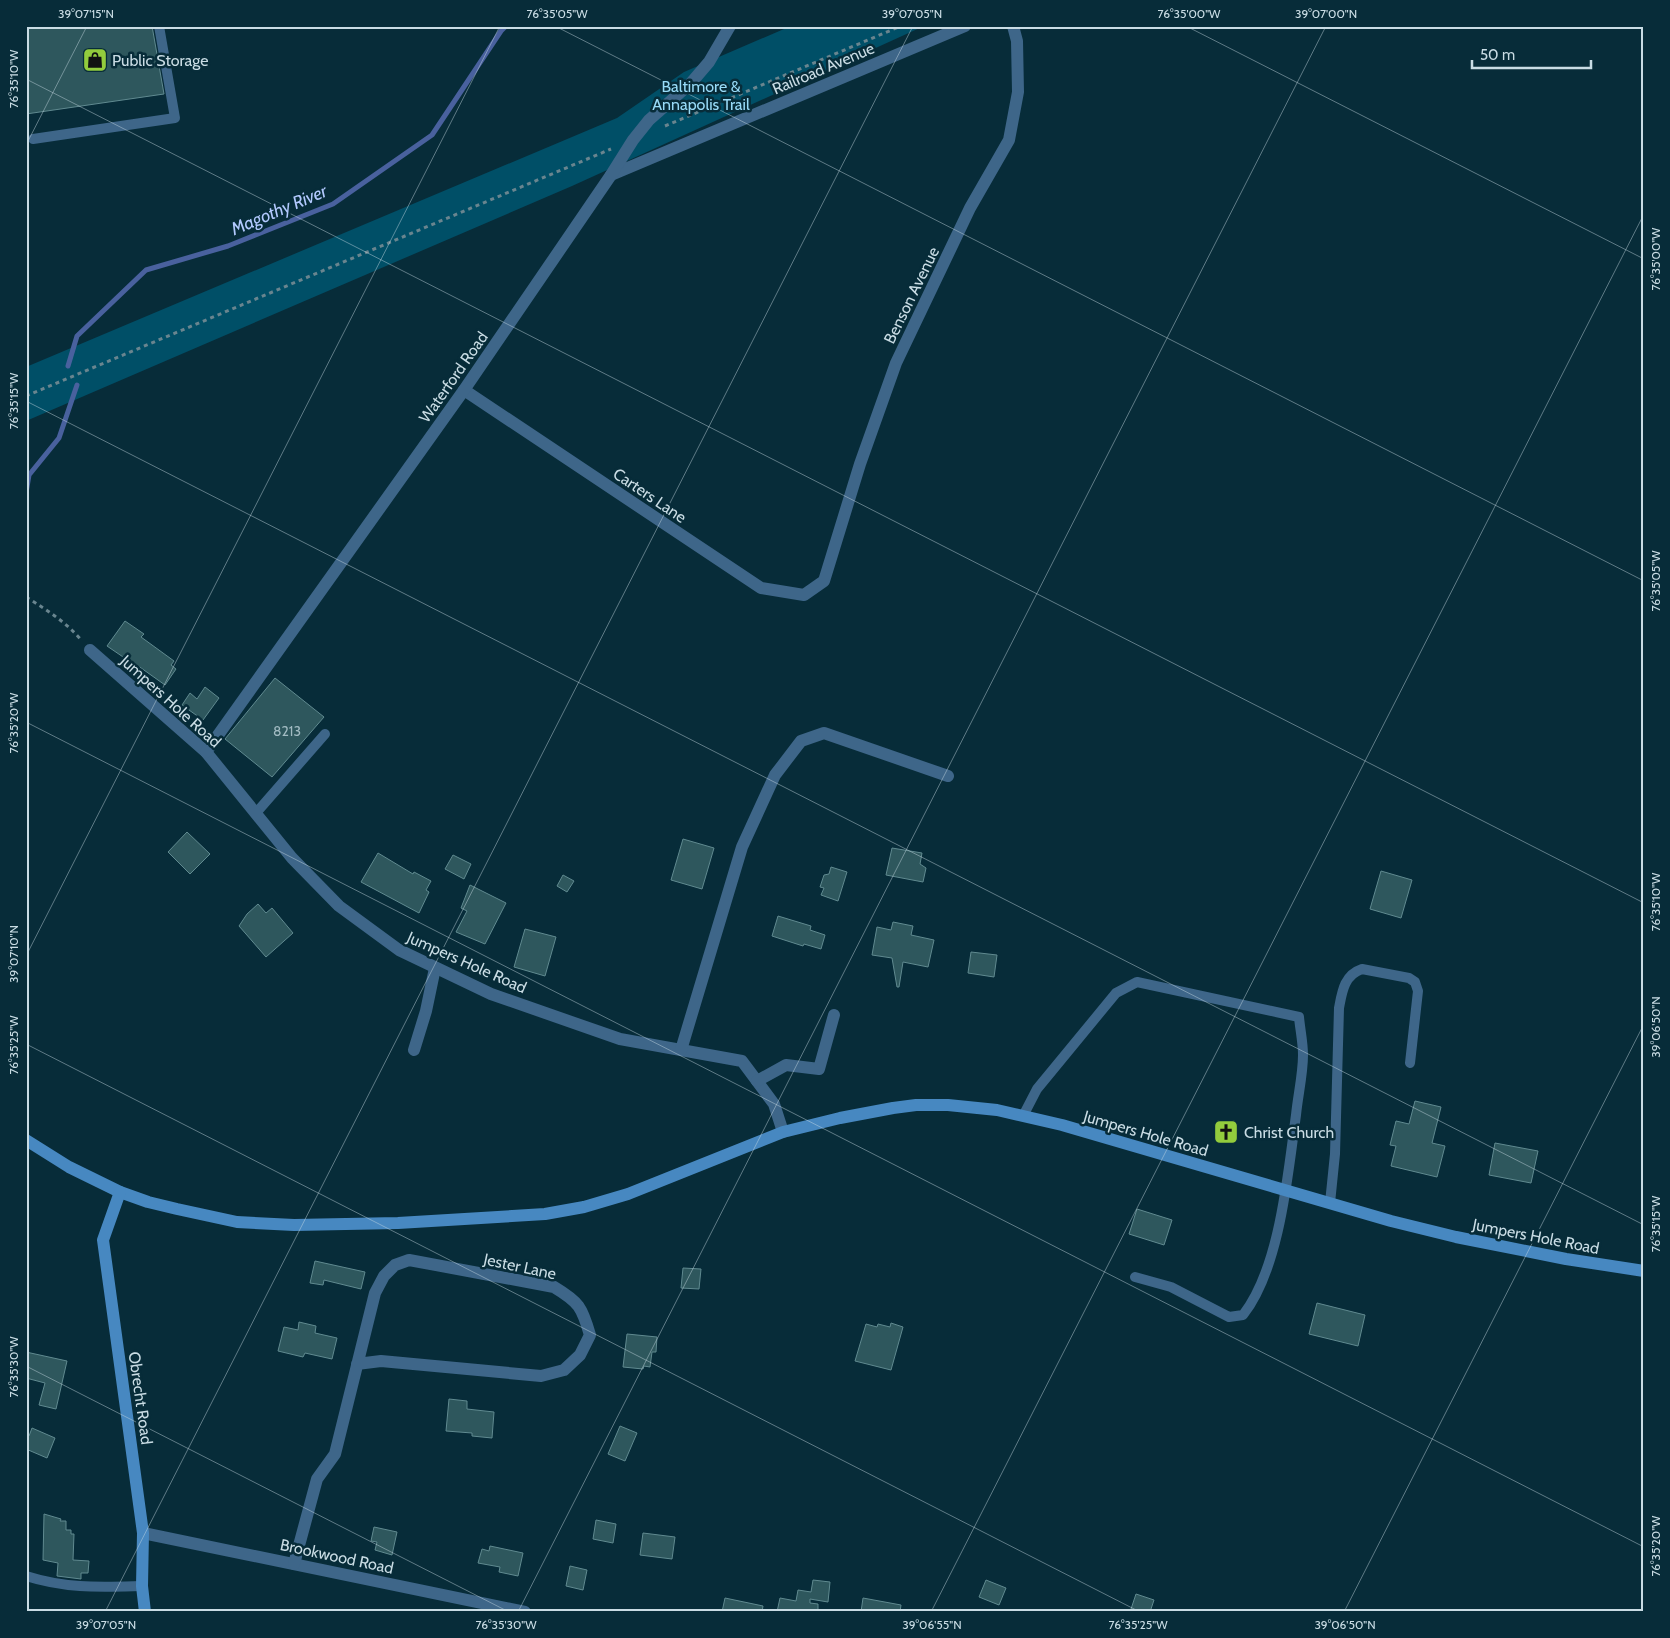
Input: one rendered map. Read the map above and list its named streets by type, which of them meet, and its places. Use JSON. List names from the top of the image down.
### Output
{
  "streets": {
    "main road": ["Jumpers Hole Road", "Obrecht Road"],
    "street": [
      "Railroad Avenue",
      "Benson Avenue",
      "Waterford Road",
      "Carters Lane",
      "Jester Lane",
      "Brookwood Road"
    ]
  },
  "crossings": [
    ["Railroad Avenue", "Waterford Road"],
    ["Benson Avenue", "Carters Lane"],
    ["Waterford Road", "Carters Lane"],
    ["Waterford Road", "Jumpers Hole Road"],
    ["Jumpers Hole Road", "Obrecht Road"],
    ["Jester Lane", "Brookwood Road"],
    ["Obrecht Road", "Brookwood Road"]
  ],
  "water": ["Magothy River"],
  "parks": ["Baltimore & Annapolis Trail"],
  "places": {
    "shop": ["Public Storage"],
    "church": ["Christ Church"]
  },
  "house_numbers": ["8213"],
  "scale_bar": "50 m",
  "coordinates": [
    "39°07'15\"N",
    "76°35'05\"W",
    "39°07'05\"N",
    "76°35'00\"W",
    "39°07'00\"N",
    "76°35'10\"W",
    "76°35'15\"W",
    "76°35'20\"W",
    "39°07'10\"N",
    "39°06'50\"N",
    "76°35'25\"W",
    "76°35'30\"W",
    "39°06'55\"N"
  ]
}
